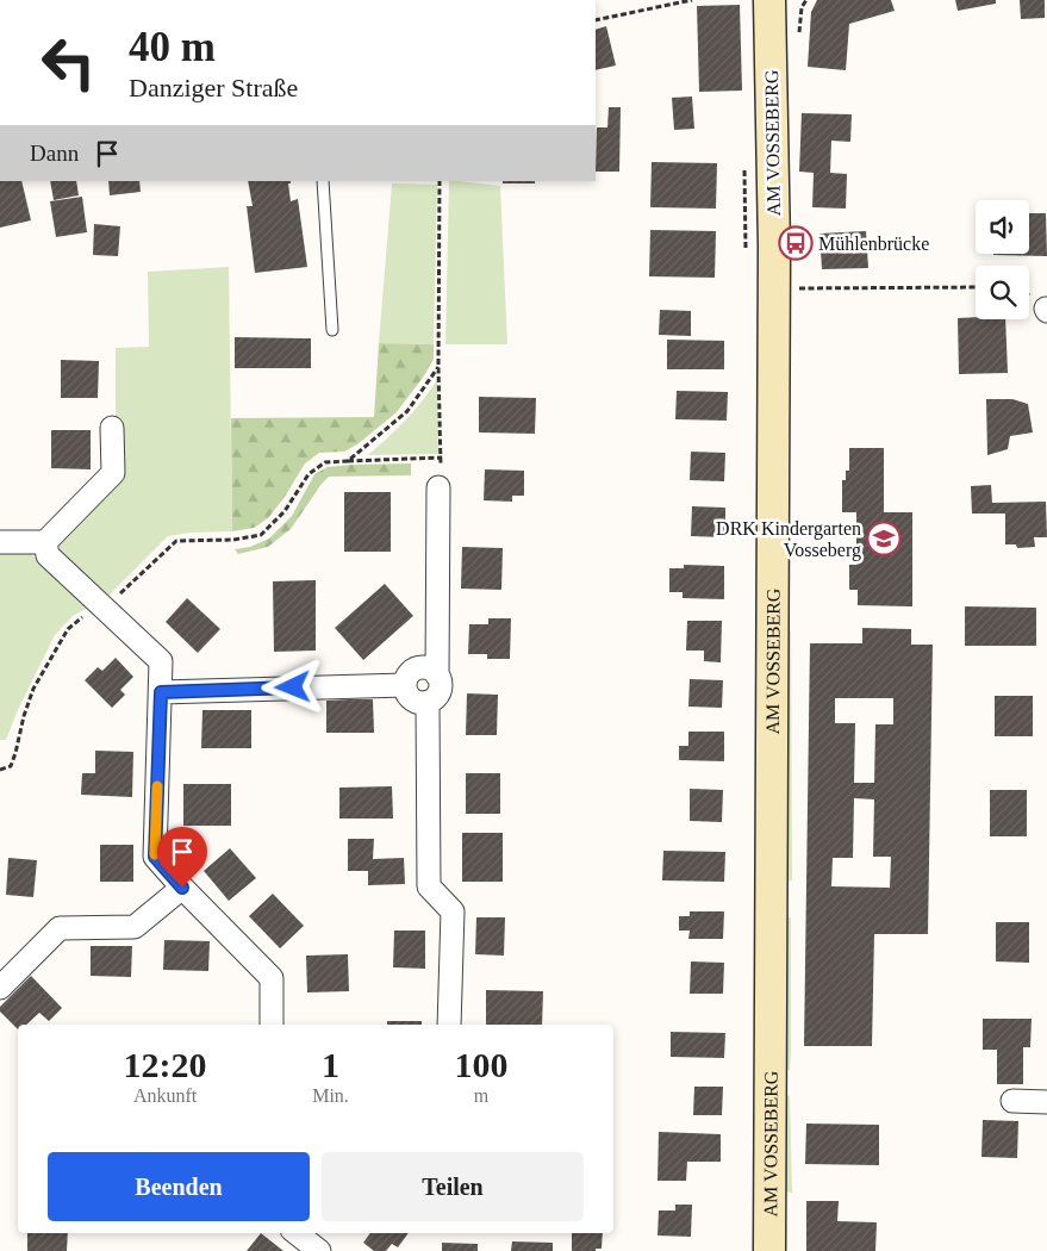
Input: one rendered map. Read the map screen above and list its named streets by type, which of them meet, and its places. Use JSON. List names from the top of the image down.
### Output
{
  "streets": {
    "street": ["AM VOSSEBERG"]
  },
  "places": {
    "bus stop": ["Mühlenbrücke"],
    "school or university": ["DRK Kindergarten Vosseberg"]
  },
  "page": {
    "turn": ["40 m", "Danziger Straße"],
    "then": "Dann",
    "eta": [
      "12:20",
      "Ankunft",
      "1",
      "Min.",
      "100",
      "m"
    ],
    "buttons": ["Beenden", "Teilen"]
  }
}
